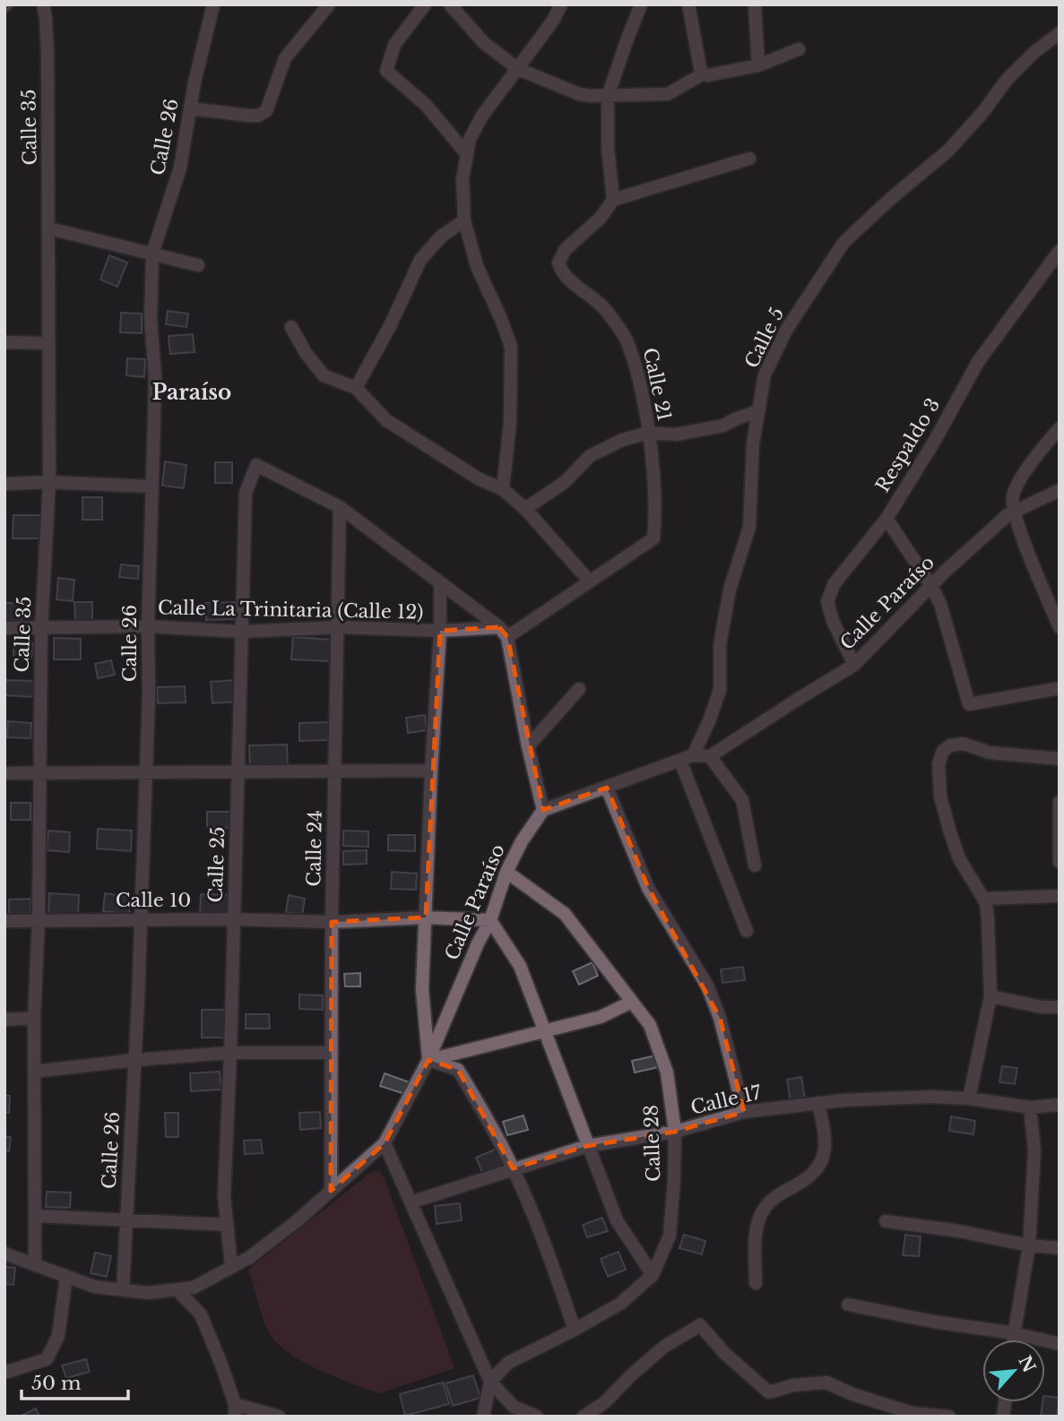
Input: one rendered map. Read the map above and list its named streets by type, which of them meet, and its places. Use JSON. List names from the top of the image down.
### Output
{
  "streets": {
    "street": [
      "Calle 35",
      "Calle 26",
      "Calle 5",
      "Calle 21",
      "Respaldo 3",
      "Calle Paraíso",
      "Calle La Trinitaria (Calle 12)",
      "Calle 24",
      "Calle 25",
      "Calle 10",
      "Calle 17",
      "Calle 28"
    ]
  },
  "crossings": [
    ["Calle 35", "Calle Paraíso"],
    ["Calle 35", "Calle La Trinitaria (Calle 12)"],
    ["Calle 35", "Calle 10"],
    ["Calle 26", "Calle Paraíso"],
    ["Calle 26", "Calle La Trinitaria (Calle 12)"],
    ["Calle 26", "Calle 10"],
    ["Calle 21", "Calle La Trinitaria (Calle 12)"],
    ["Respaldo 3", "Calle Paraíso"],
    ["Calle Paraíso", "Calle 24"],
    ["Calle Paraíso", "Calle 25"],
    ["Calle Paraíso", "Calle 10"],
    ["Calle Paraíso", "Calle 28"],
    ["Calle La Trinitaria (Calle 12)", "Calle 24"],
    ["Calle La Trinitaria (Calle 12)", "Calle 25"],
    ["Calle 24", "Calle 25"],
    ["Calle 24", "Calle 10"],
    ["Calle 25", "Calle 10"],
    ["Calle 17", "Calle 28"]
  ],
  "districts": ["Paraíso"],
  "scale_bar": "50 m",
  "north": "top right"
}
